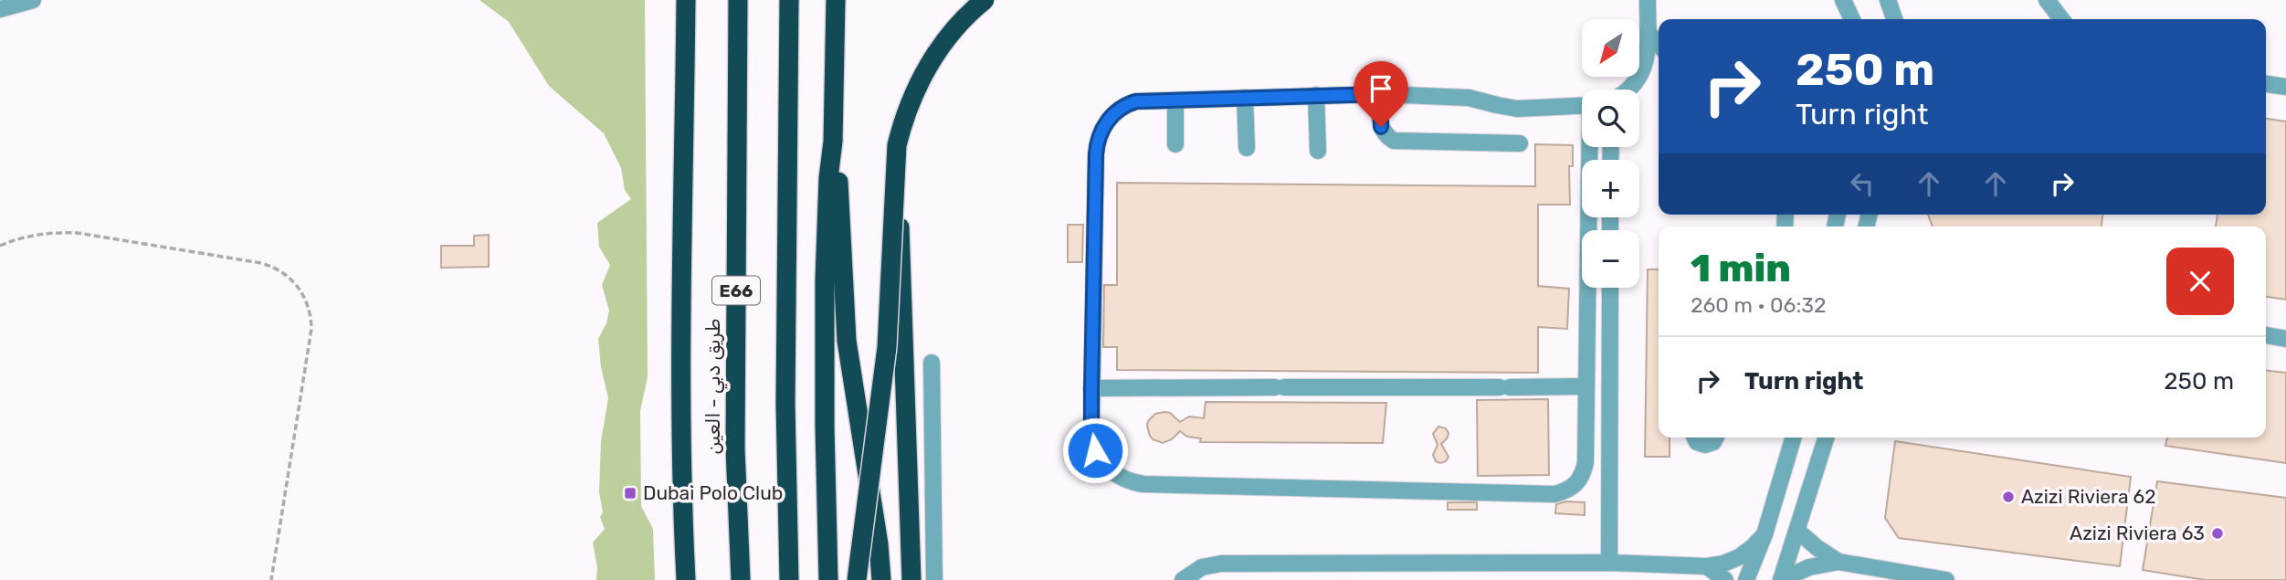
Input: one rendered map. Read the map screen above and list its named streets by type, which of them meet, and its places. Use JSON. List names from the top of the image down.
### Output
{
  "streets": {
    "highway": ["E66", "طريق دبي - العين"]
  },
  "places": {
    "transit": ["Dubai Polo Club"],
    "other": ["Azizi Riviera 62", "Azizi Riviera 63"]
  },
  "north": "bottom left",
  "page": {
    "map_buttons": ["+", "−"],
    "turn": ["250 m", "Turn right"],
    "heading": ["1 min", "260 m · 06:32"],
    "list": [
      {
        "name": "Turn right",
        "value": "250 m"
      }
    ]
  }
}
